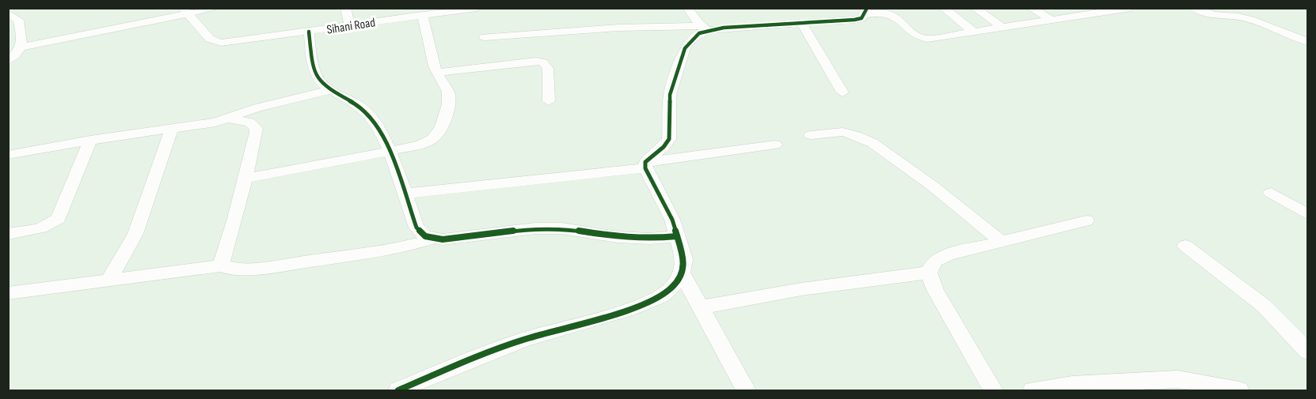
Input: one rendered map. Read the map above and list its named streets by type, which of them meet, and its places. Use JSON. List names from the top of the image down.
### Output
{
  "streets": {
    "street": ["Sihani Road"]
  }
}
